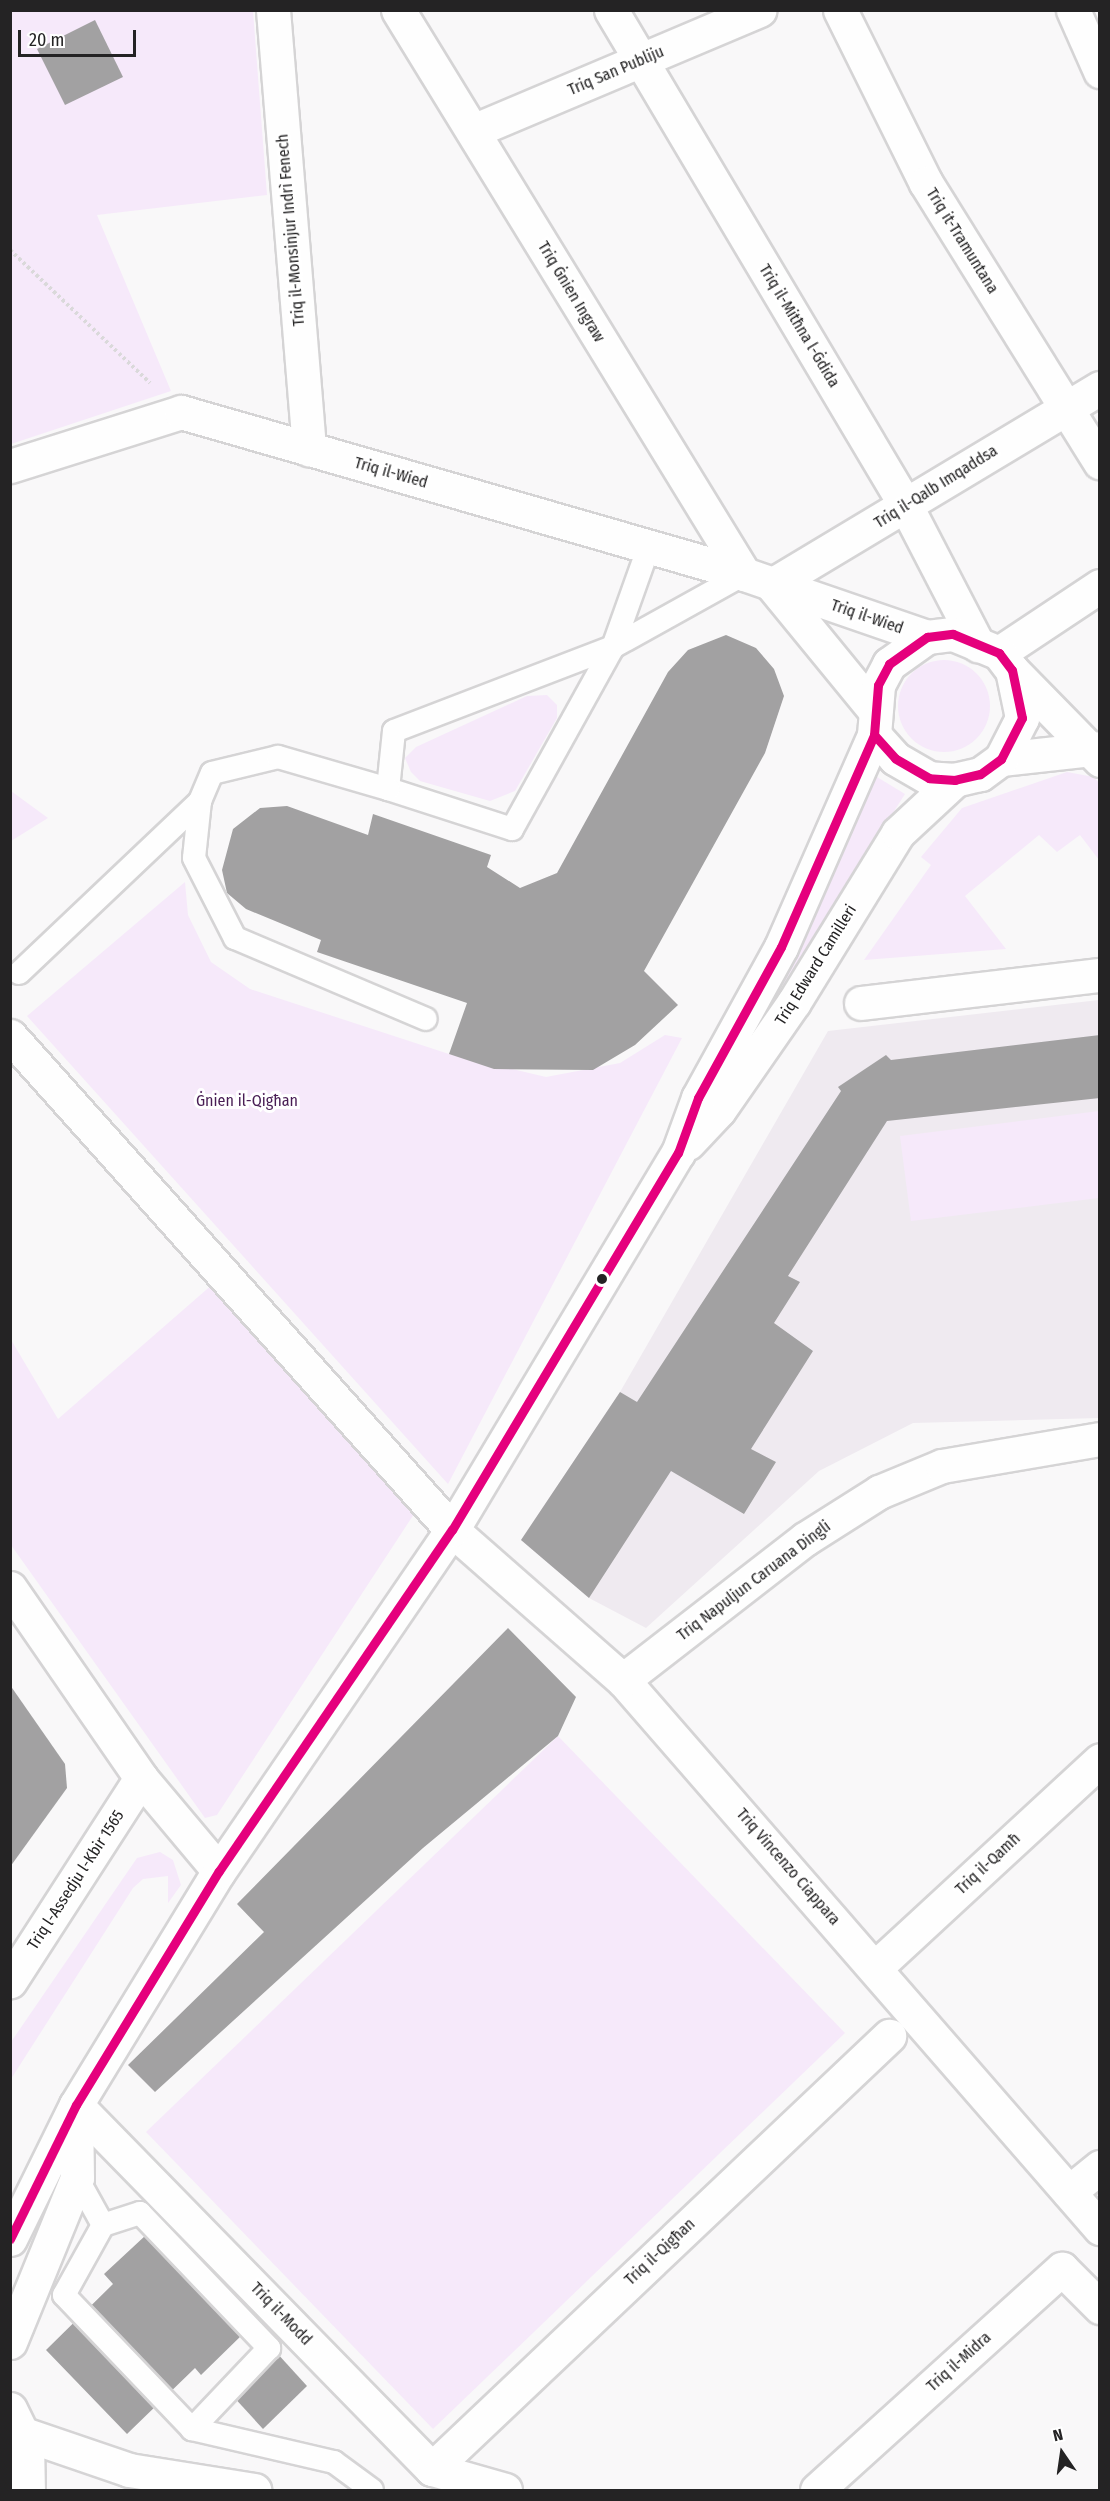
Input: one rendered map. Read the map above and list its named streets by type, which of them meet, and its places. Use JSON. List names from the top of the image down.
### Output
{
  "streets": {
    "main road": [
      "Triq San Publiju",
      "Triq il-Monsinjur Indrì Fenech",
      "Triq it-Tramuntana",
      "Triq Ġnien Ingraw",
      "Triq il-Mitħna l-Ġdida",
      "Triq il-Wied",
      "Triq il-Qalb Imqaddsa",
      "Triq Edward Camilleri",
      "Triq Napuljun Caruana Dingli",
      "Triq il-Qamħ",
      "Triq Vincenzo Ciappara",
      "Triq l-Assedju l-Kbir 1565",
      "Triq il-Qigħan",
      "Triq il-Modd",
      "Triq il-Midra"
    ]
  },
  "crossings": [
    ["Triq San Publiju", "Triq Ġnien Ingraw"],
    ["Triq San Publiju", "Triq il-Mitħna l-Ġdida"],
    ["Triq il-Monsinjur Indrì Fenech", "Triq il-Wied"],
    ["Triq it-Tramuntana", "Triq il-Qalb Imqaddsa"],
    ["Triq Ġnien Ingraw", "Triq il-Wied"],
    ["Triq Ġnien Ingraw", "Triq il-Qalb Imqaddsa"],
    ["Triq il-Mitħna l-Ġdida", "Triq il-Wied"],
    ["Triq il-Mitħna l-Ġdida", "Triq il-Qalb Imqaddsa"],
    ["Triq il-Mitħna l-Ġdida", "Triq Edward Camilleri"],
    ["Triq il-Wied", "Triq il-Qalb Imqaddsa"],
    ["Triq il-Wied", "Triq Edward Camilleri"],
    ["Triq Edward Camilleri", "Triq Vincenzo Ciappara"],
    ["Triq Edward Camilleri", "Triq il-Modd"],
    ["Triq Napuljun Caruana Dingli", "Triq Vincenzo Ciappara"],
    ["Triq il-Qamħ", "Triq Vincenzo Ciappara"],
    ["Triq il-Qigħan", "Triq il-Modd"]
  ],
  "parks": ["Ġnien il-Qigħan"],
  "scale_bar": "20 m",
  "north": "top"
}
